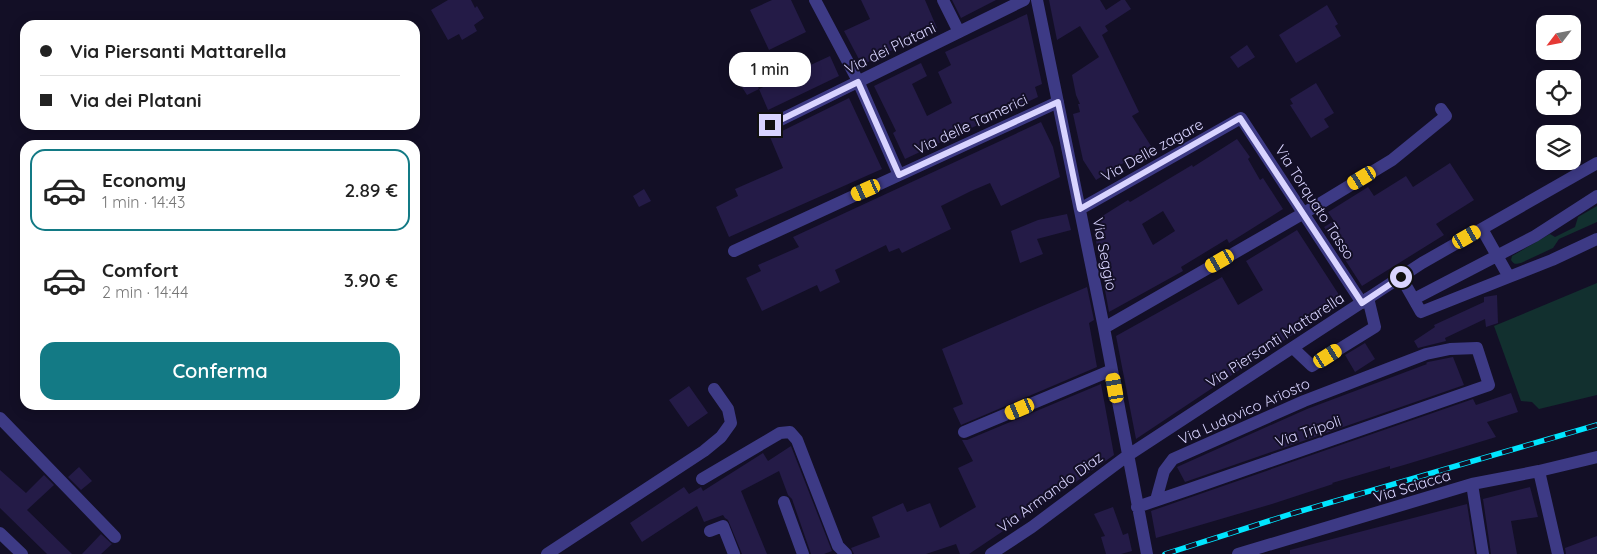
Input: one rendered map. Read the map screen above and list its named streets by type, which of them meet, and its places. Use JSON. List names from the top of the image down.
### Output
{
  "streets": {
    "street": [
      "Via dei Platani",
      "Via delle Tamerici",
      "Via Delle zagare",
      "Via Torquato Tasso",
      "Via Seggio",
      "Via Piersanti Mattarella",
      "Via Ludovico Ariosto",
      "Via Tripoli",
      "Via Sciacca",
      "Via Armando Diaz"
    ]
  },
  "crossings": [
    ["Via delle Tamerici", "Via Seggio"],
    ["Via Delle zagare", "Via Torquato Tasso"],
    ["Via Delle zagare", "Via Seggio"],
    ["Via Torquato Tasso", "Via Piersanti Mattarella"],
    ["Via Seggio", "Via Piersanti Mattarella"],
    ["Via Seggio", "Via Tripoli"],
    ["Via Seggio", "Via Armando Diaz"],
    ["Via Piersanti Mattarella", "Via Armando Diaz"],
    ["Via Ludovico Ariosto", "Via Tripoli"]
  ],
  "north": "bottom left",
  "page": {
    "banner": ["Via Piersanti Mattarella", "Via dei Platani"],
    "bubble": "1 min",
    "list": [
      {
        "name": "Economy",
        "note": "1 min · 14:43",
        "value": "2.89 €"
      },
      {
        "name": "Comfort",
        "note": "2 min · 14:44",
        "value": "3.90 €"
      }
    ],
    "buttons": "Conferma"
  }
}
